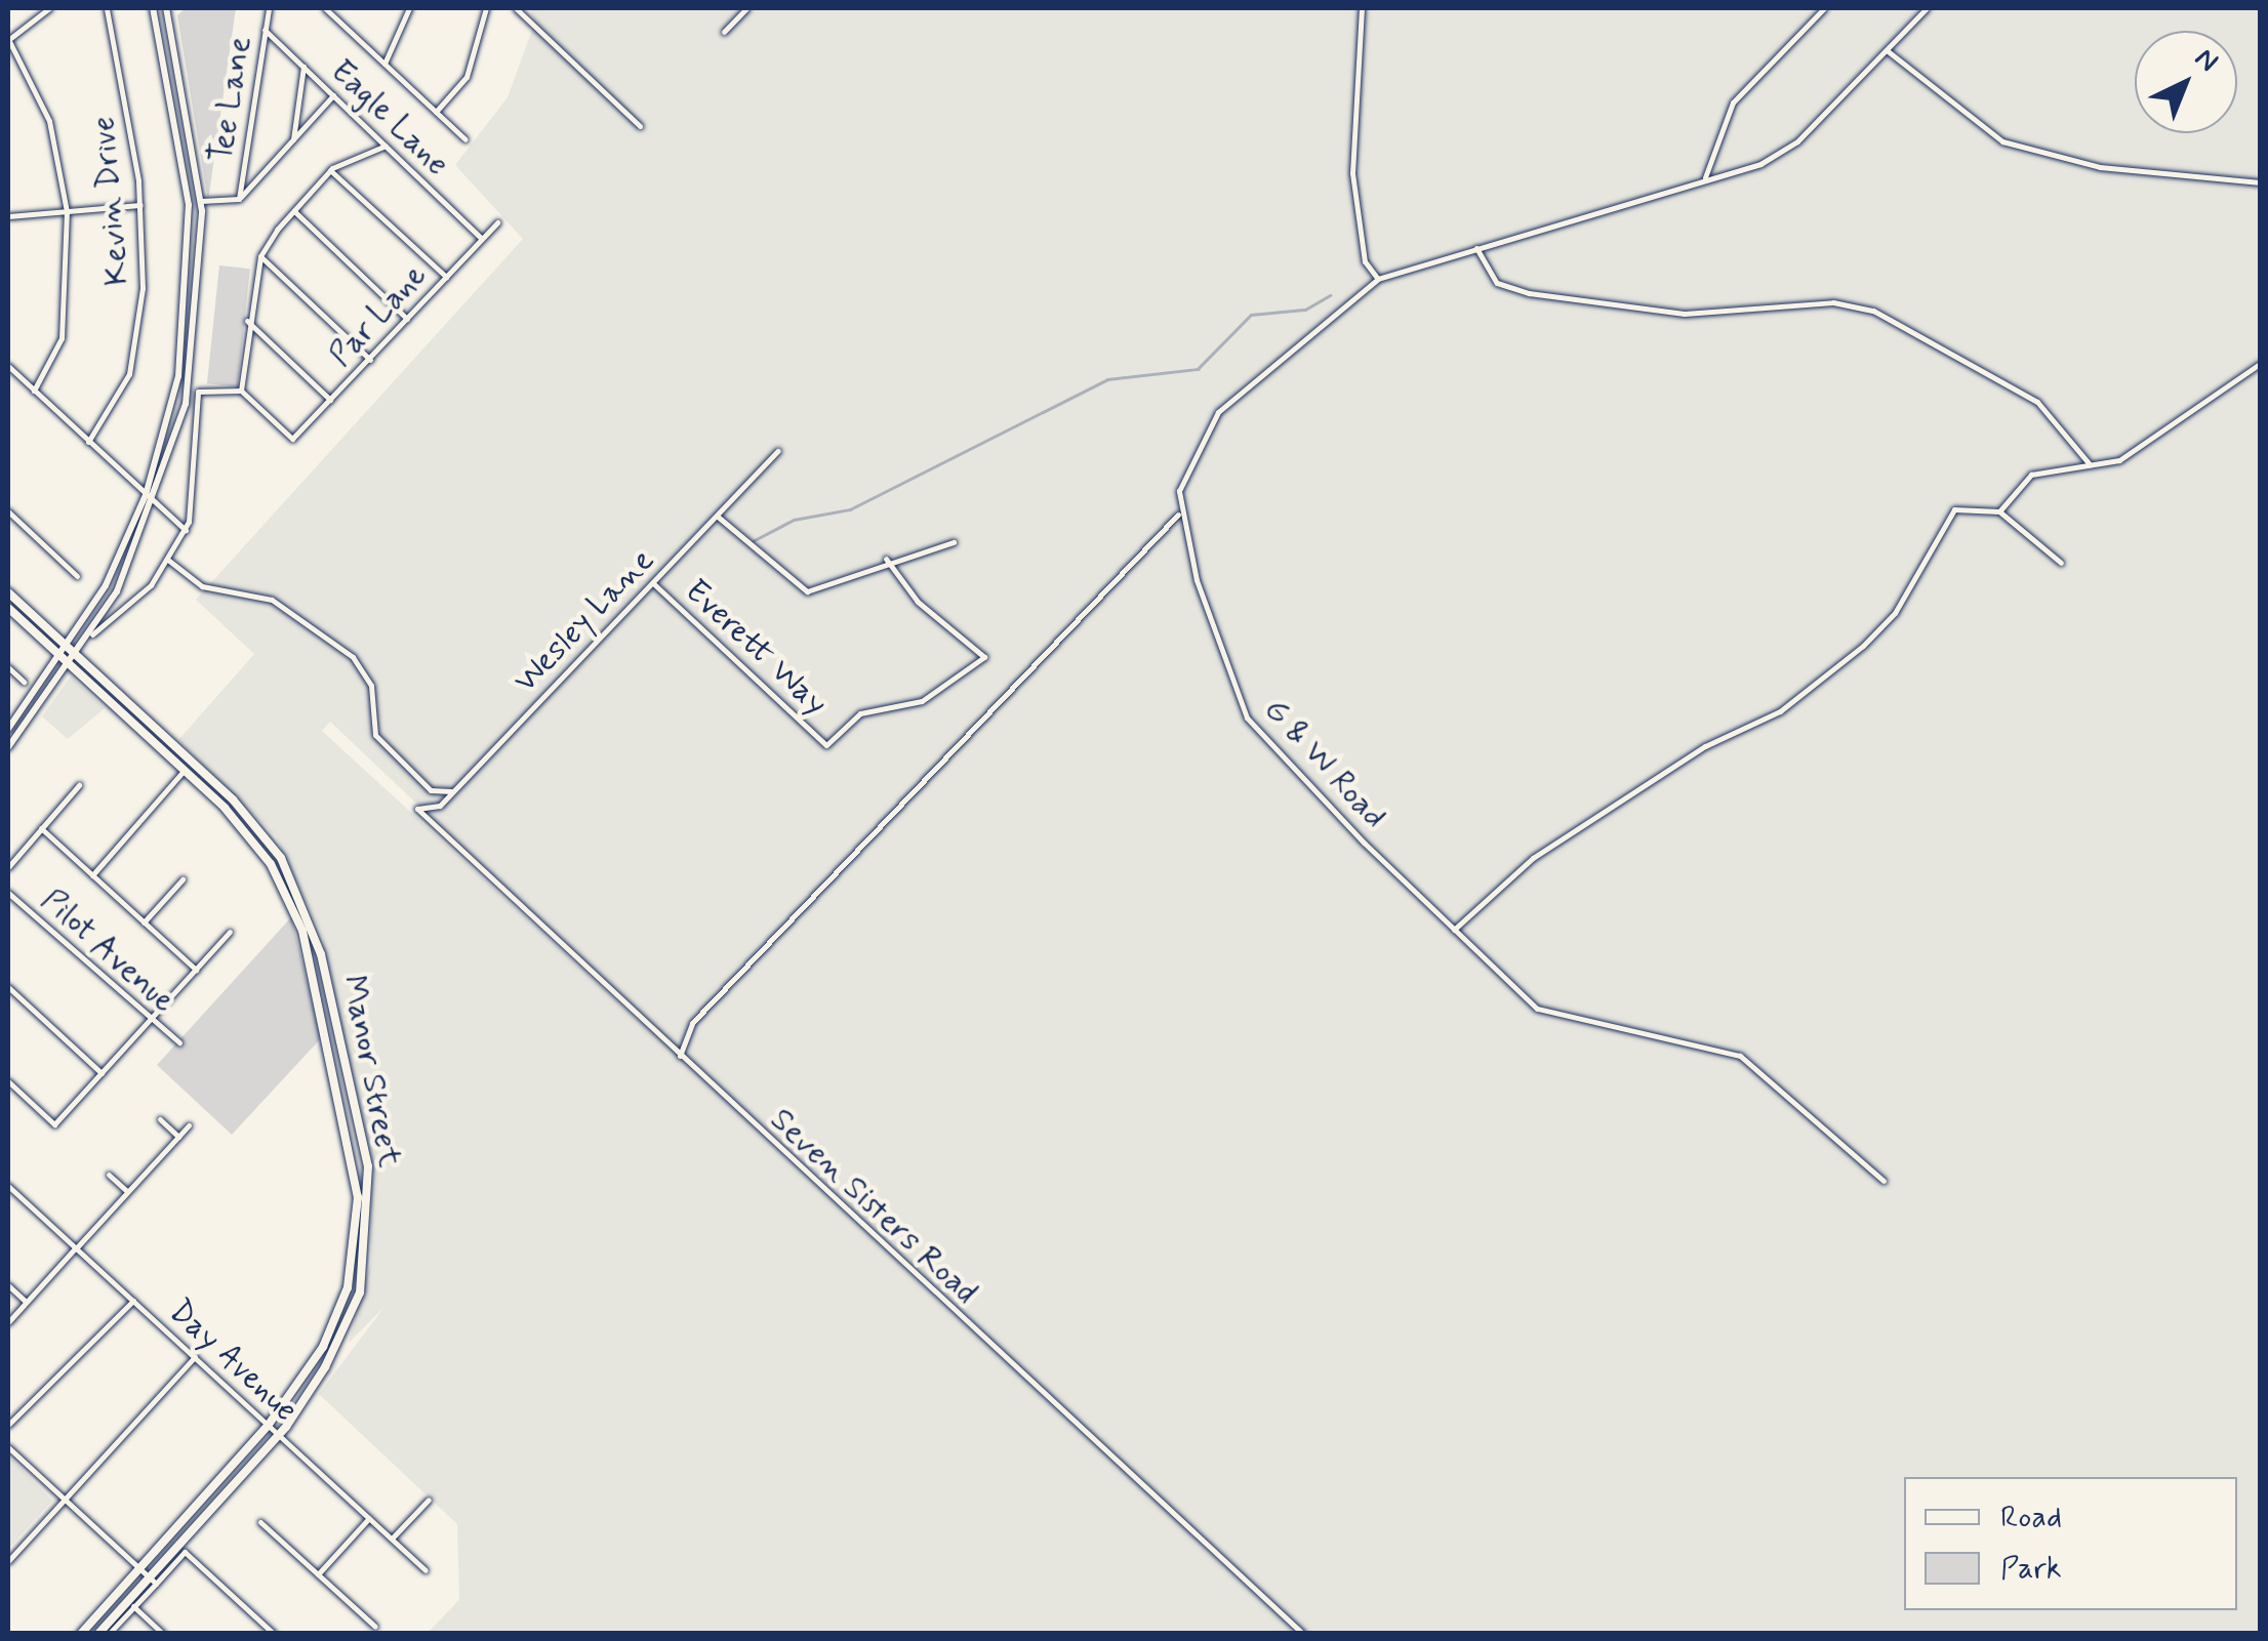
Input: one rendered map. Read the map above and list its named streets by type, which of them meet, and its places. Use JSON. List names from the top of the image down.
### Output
{
  "streets": {
    "main road": ["Manor Street"],
    "street": [
      "Tee Lane",
      "Eagle Lane",
      "Kevin Drive",
      "Par Lane",
      "Wesley Lane",
      "Everett Way",
      "G & W Road",
      "Pilot Avenue",
      "Seven Sisters Road",
      "Day Avenue"
    ]
  },
  "crossings": [
    ["Tee Lane", "Eagle Lane"],
    ["Eagle Lane", "Par Lane"],
    ["Wesley Lane", "Everett Way"],
    ["Wesley Lane", "Seven Sisters Road"],
    ["Manor Street", "Day Avenue"]
  ],
  "legend": ["Road", "Park"],
  "north": "top right"
}
